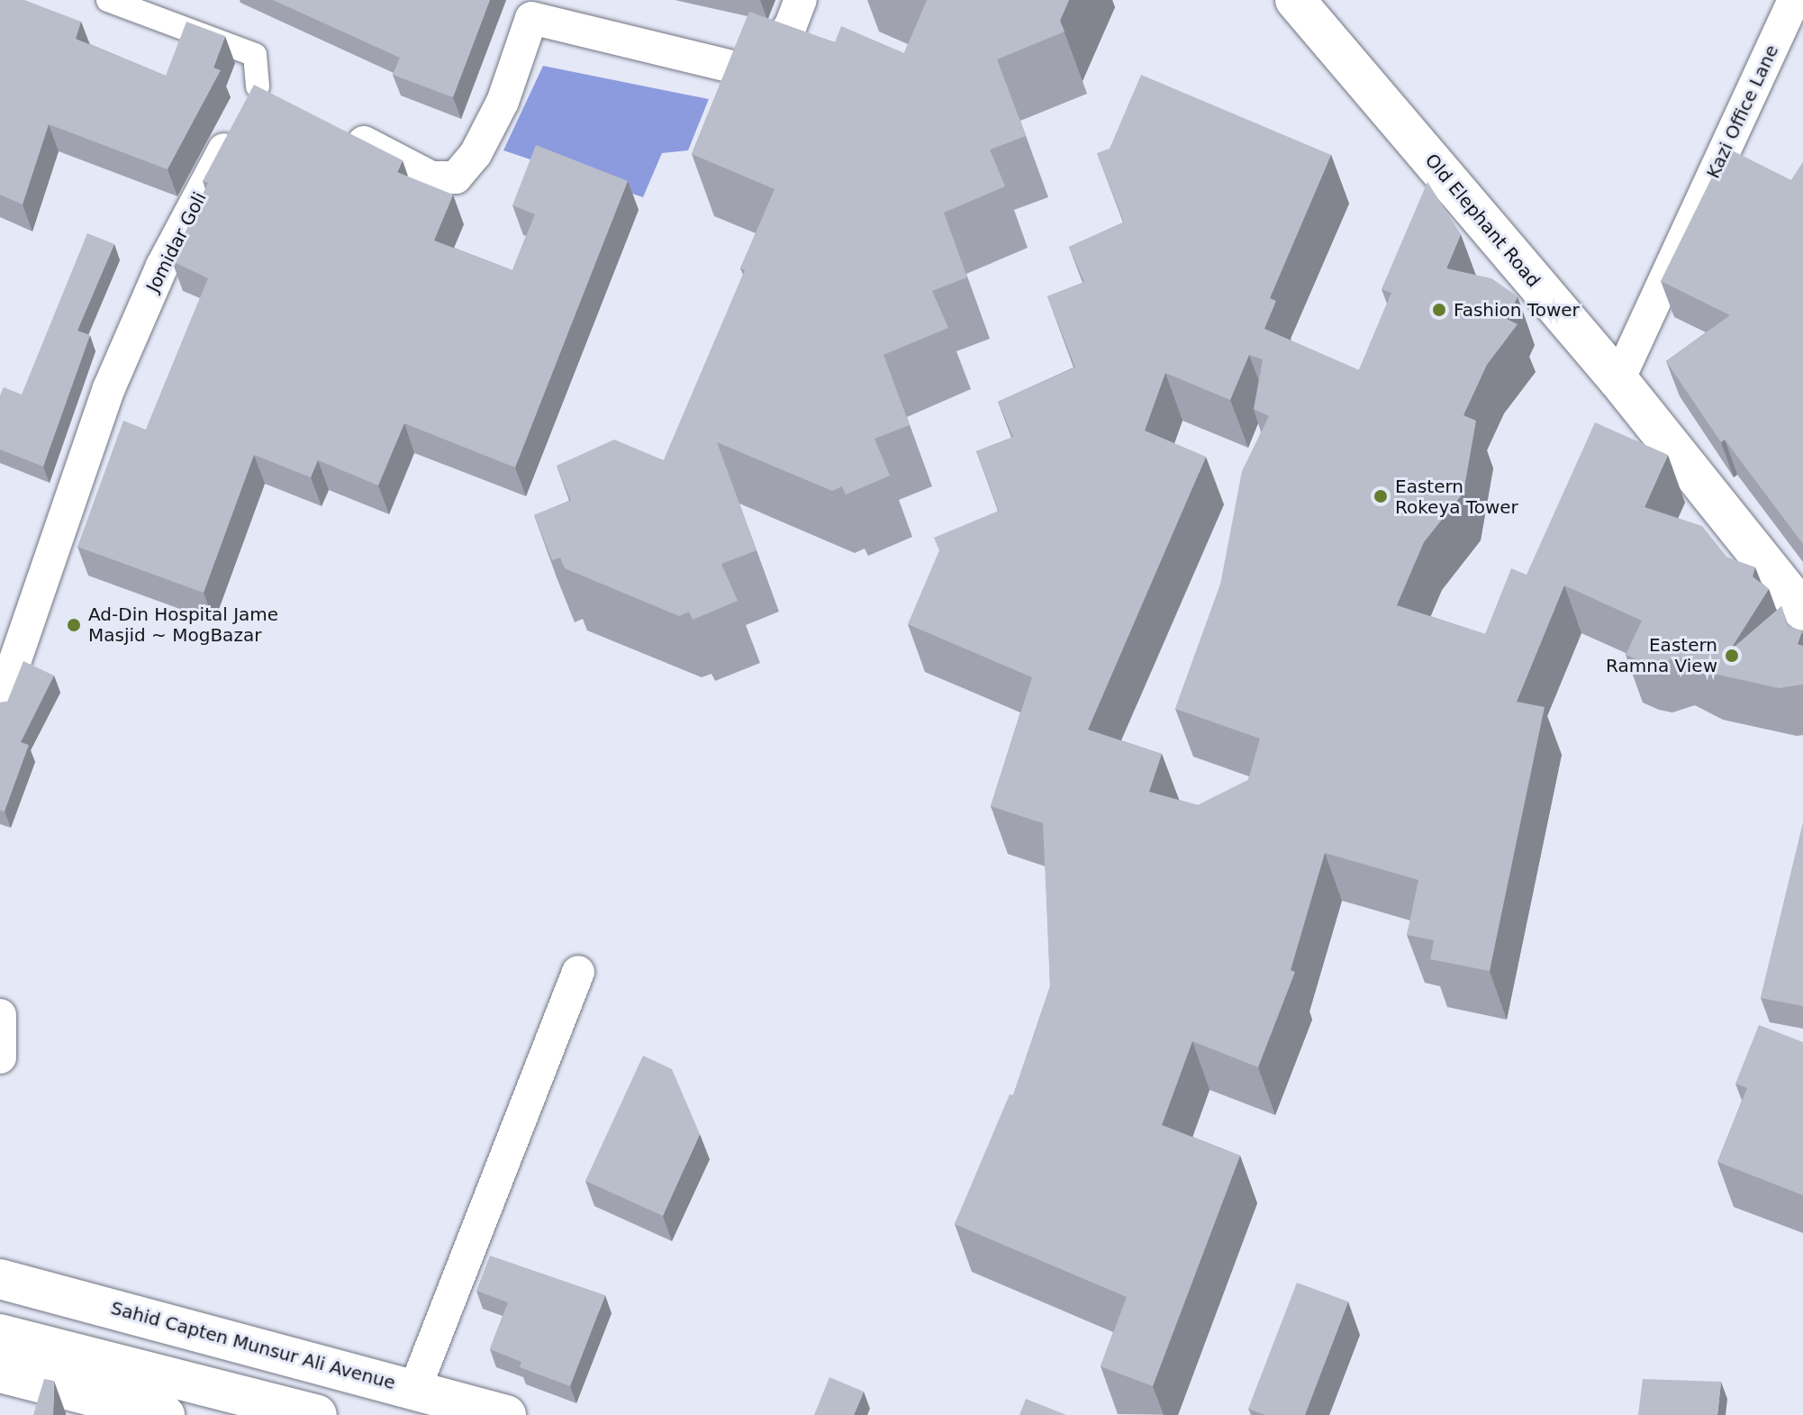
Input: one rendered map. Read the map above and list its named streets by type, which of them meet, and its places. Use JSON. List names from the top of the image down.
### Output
{
  "streets": {
    "main road": ["Old Elephant Road", "Sahid Capten Munsur Ali Avenue"],
    "street": ["Kazi Office Lane", "Jomidar Goli"]
  },
  "crossings": [
    ["Kazi Office Lane", "Old Elephant Road"]
  ],
  "places": [
    "Fashion Tower",
    "Eastern Rokeya Tower",
    "Ad-Din Hospital Jame Masjid ~ MogBazar",
    "Eastern Ramna View"
  ]
}
